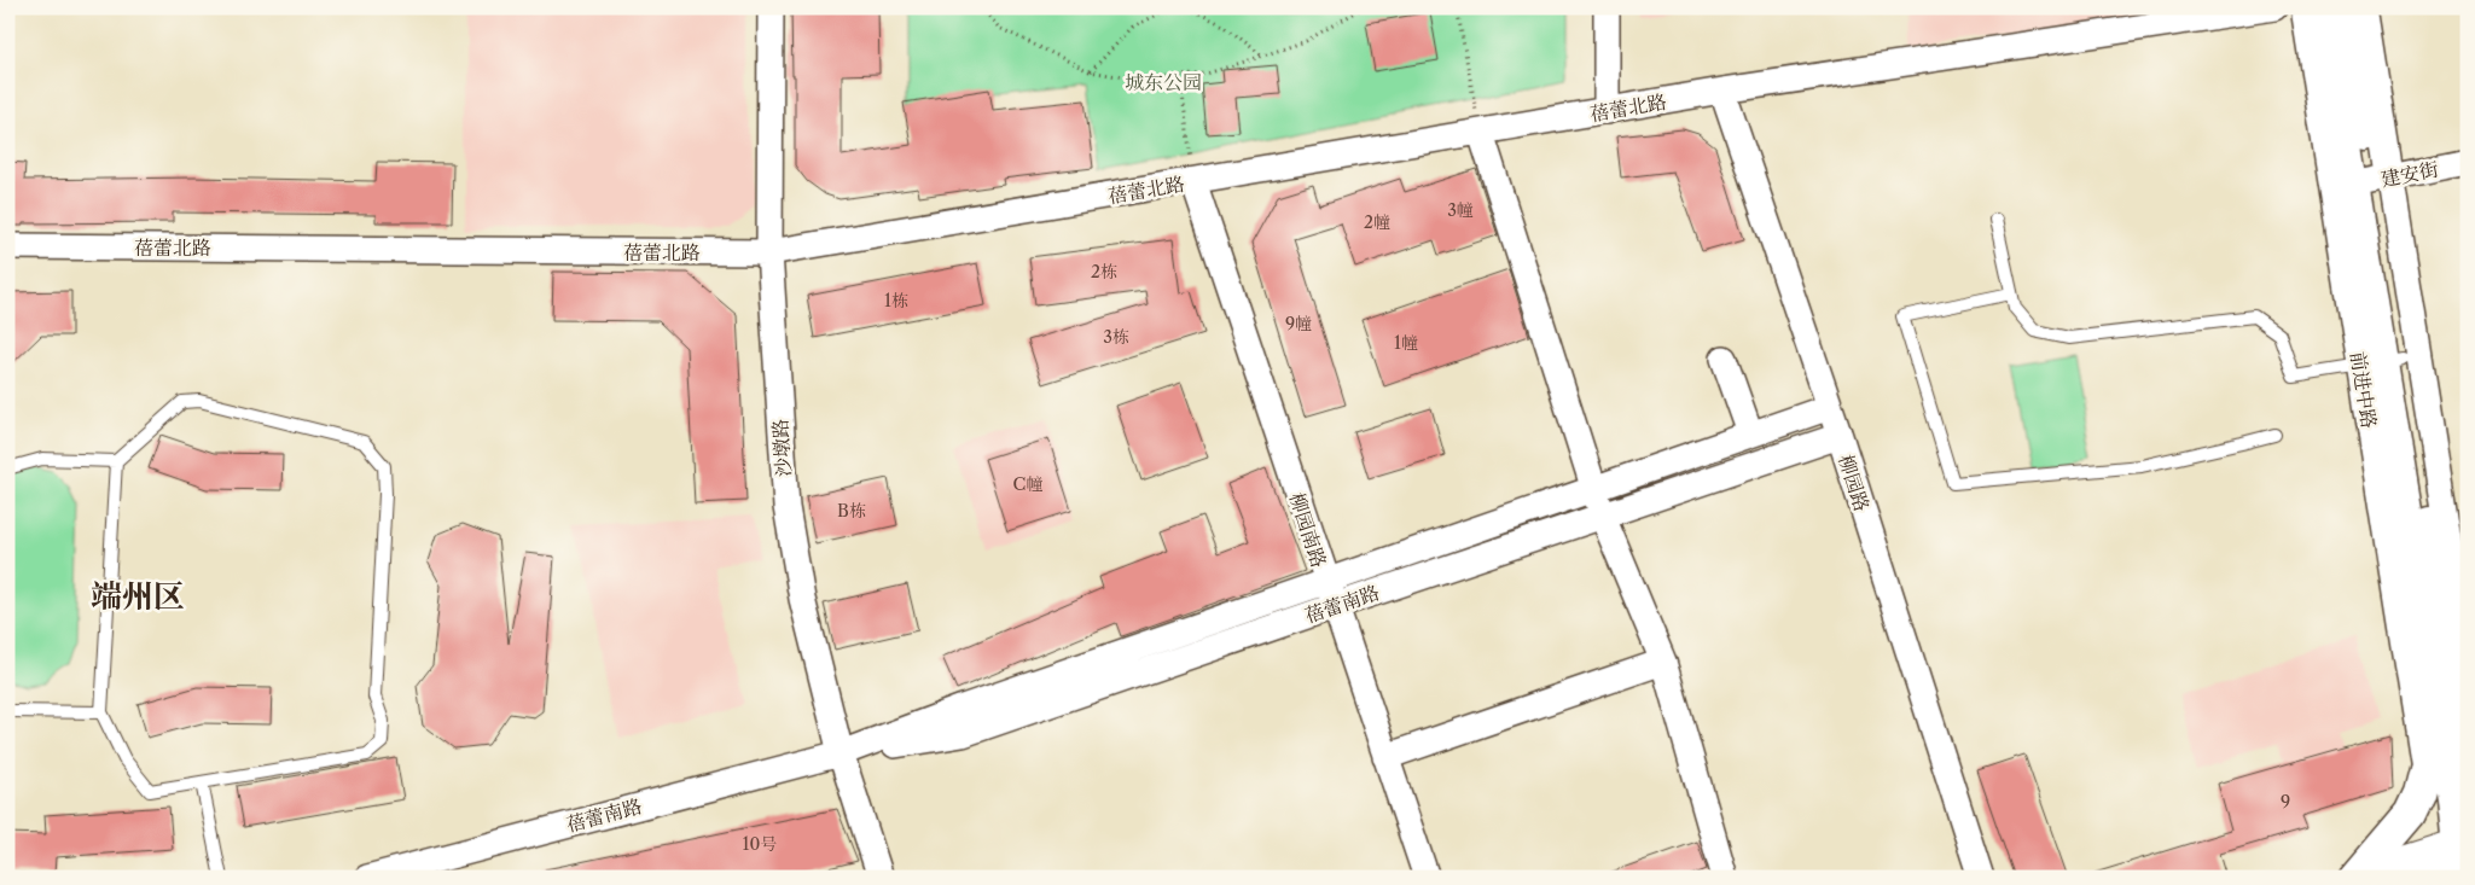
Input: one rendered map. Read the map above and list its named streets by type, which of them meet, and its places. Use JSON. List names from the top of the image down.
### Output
{
  "streets": {
    "street": [
      "蓓蕾北路",
      "建安街",
      "前进中路",
      "沙墩路",
      "柳园路",
      "柳园南路",
      "蓓蕾南路"
    ]
  },
  "crossings": [
    ["蓓蕾北路", "沙墩路"],
    ["蓓蕾北路", "柳园路"],
    ["蓓蕾北路", "柳园南路"],
    ["建安街", "前进中路"],
    ["沙墩路", "蓓蕾南路"],
    ["柳园路", "蓓蕾南路"],
    ["柳园南路", "蓓蕾南路"]
  ],
  "districts": ["端州区"],
  "parks": ["城东公园"],
  "house_numbers": [
    "3幢",
    "2幢",
    "2栋",
    "1栋",
    "9幢",
    "3栋",
    "1幢",
    "C幢",
    "B栋",
    "9",
    "10号"
  ]
}
